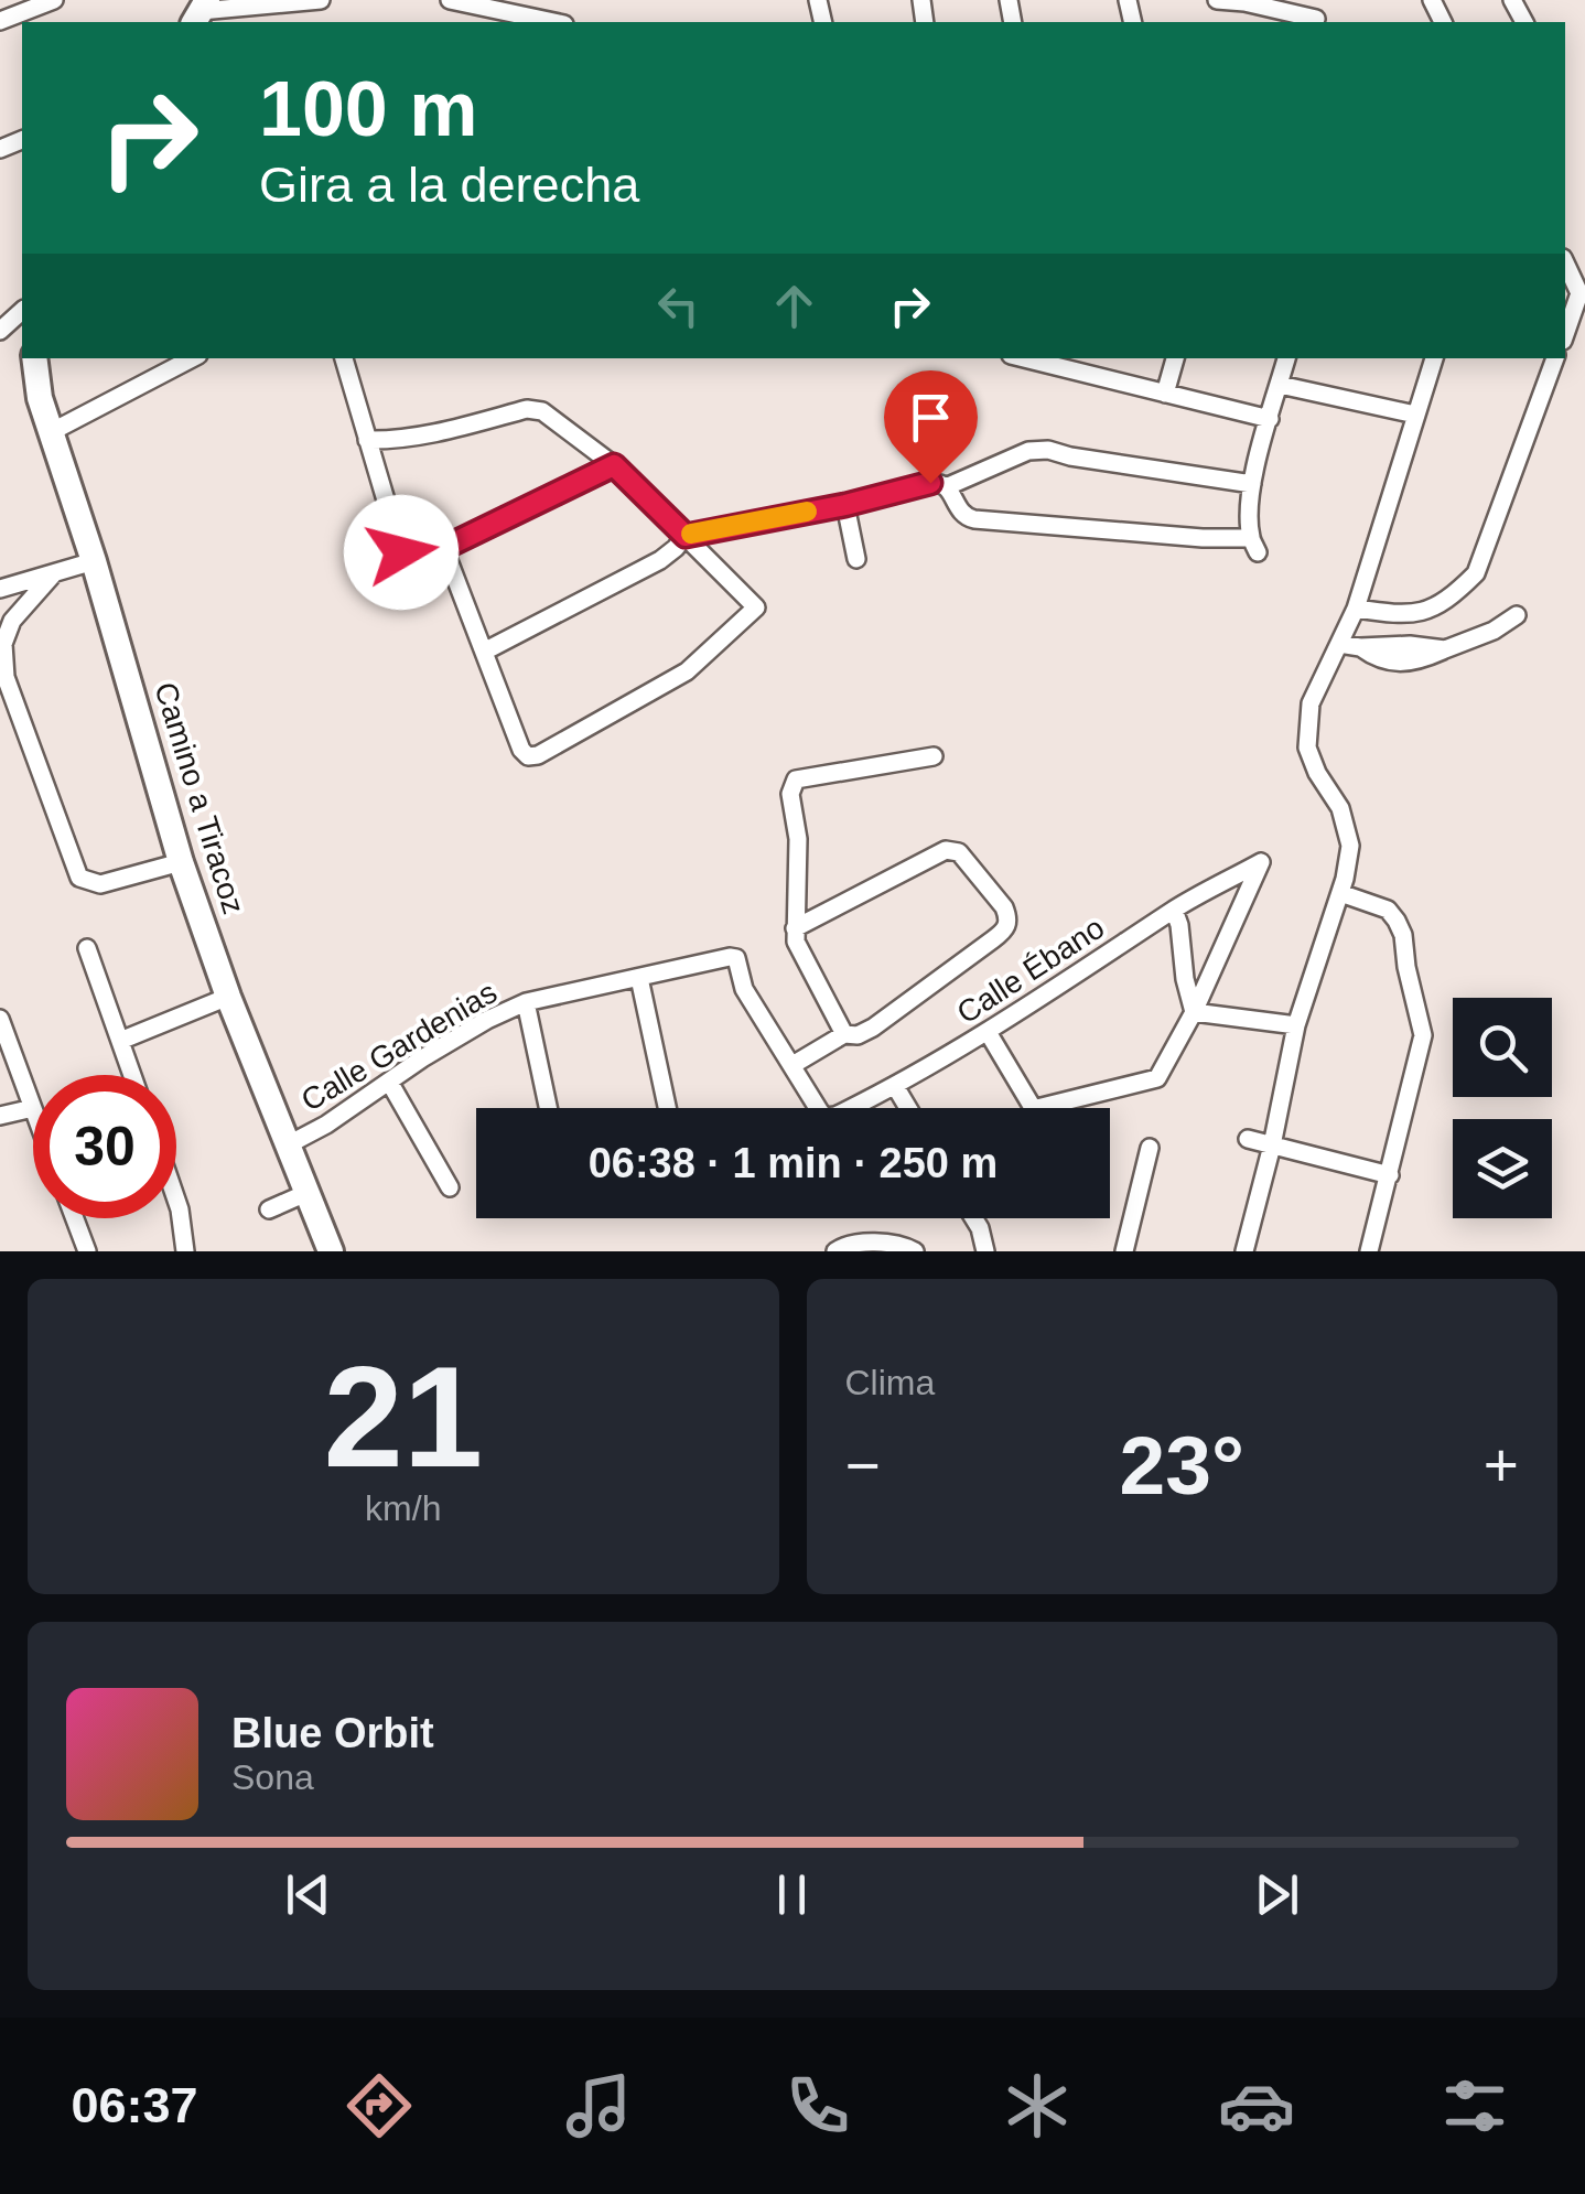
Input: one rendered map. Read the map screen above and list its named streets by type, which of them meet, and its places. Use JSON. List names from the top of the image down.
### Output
{
  "streets": {
    "street": ["Camino a Tiracoz", "Calle Ébano", "Calle Gardenias"]
  },
  "crossings": [
    ["Camino a Tiracoz", "Calle Gardenias"],
    ["Calle Ébano", "Calle Gardenias"]
  ],
  "page": {
    "turn": ["100 m", "Gira a la derecha"],
    "limit": "30",
    "trip": "06:38 · 1 min · 250 m",
    "tile": [
      ["21", "km/h"],
      "Clima"
    ],
    "heat": ["−", "23°", "+"],
    "song": ["Blue Orbit", "Sona"],
    "tabs": "06:37"
  }
}
